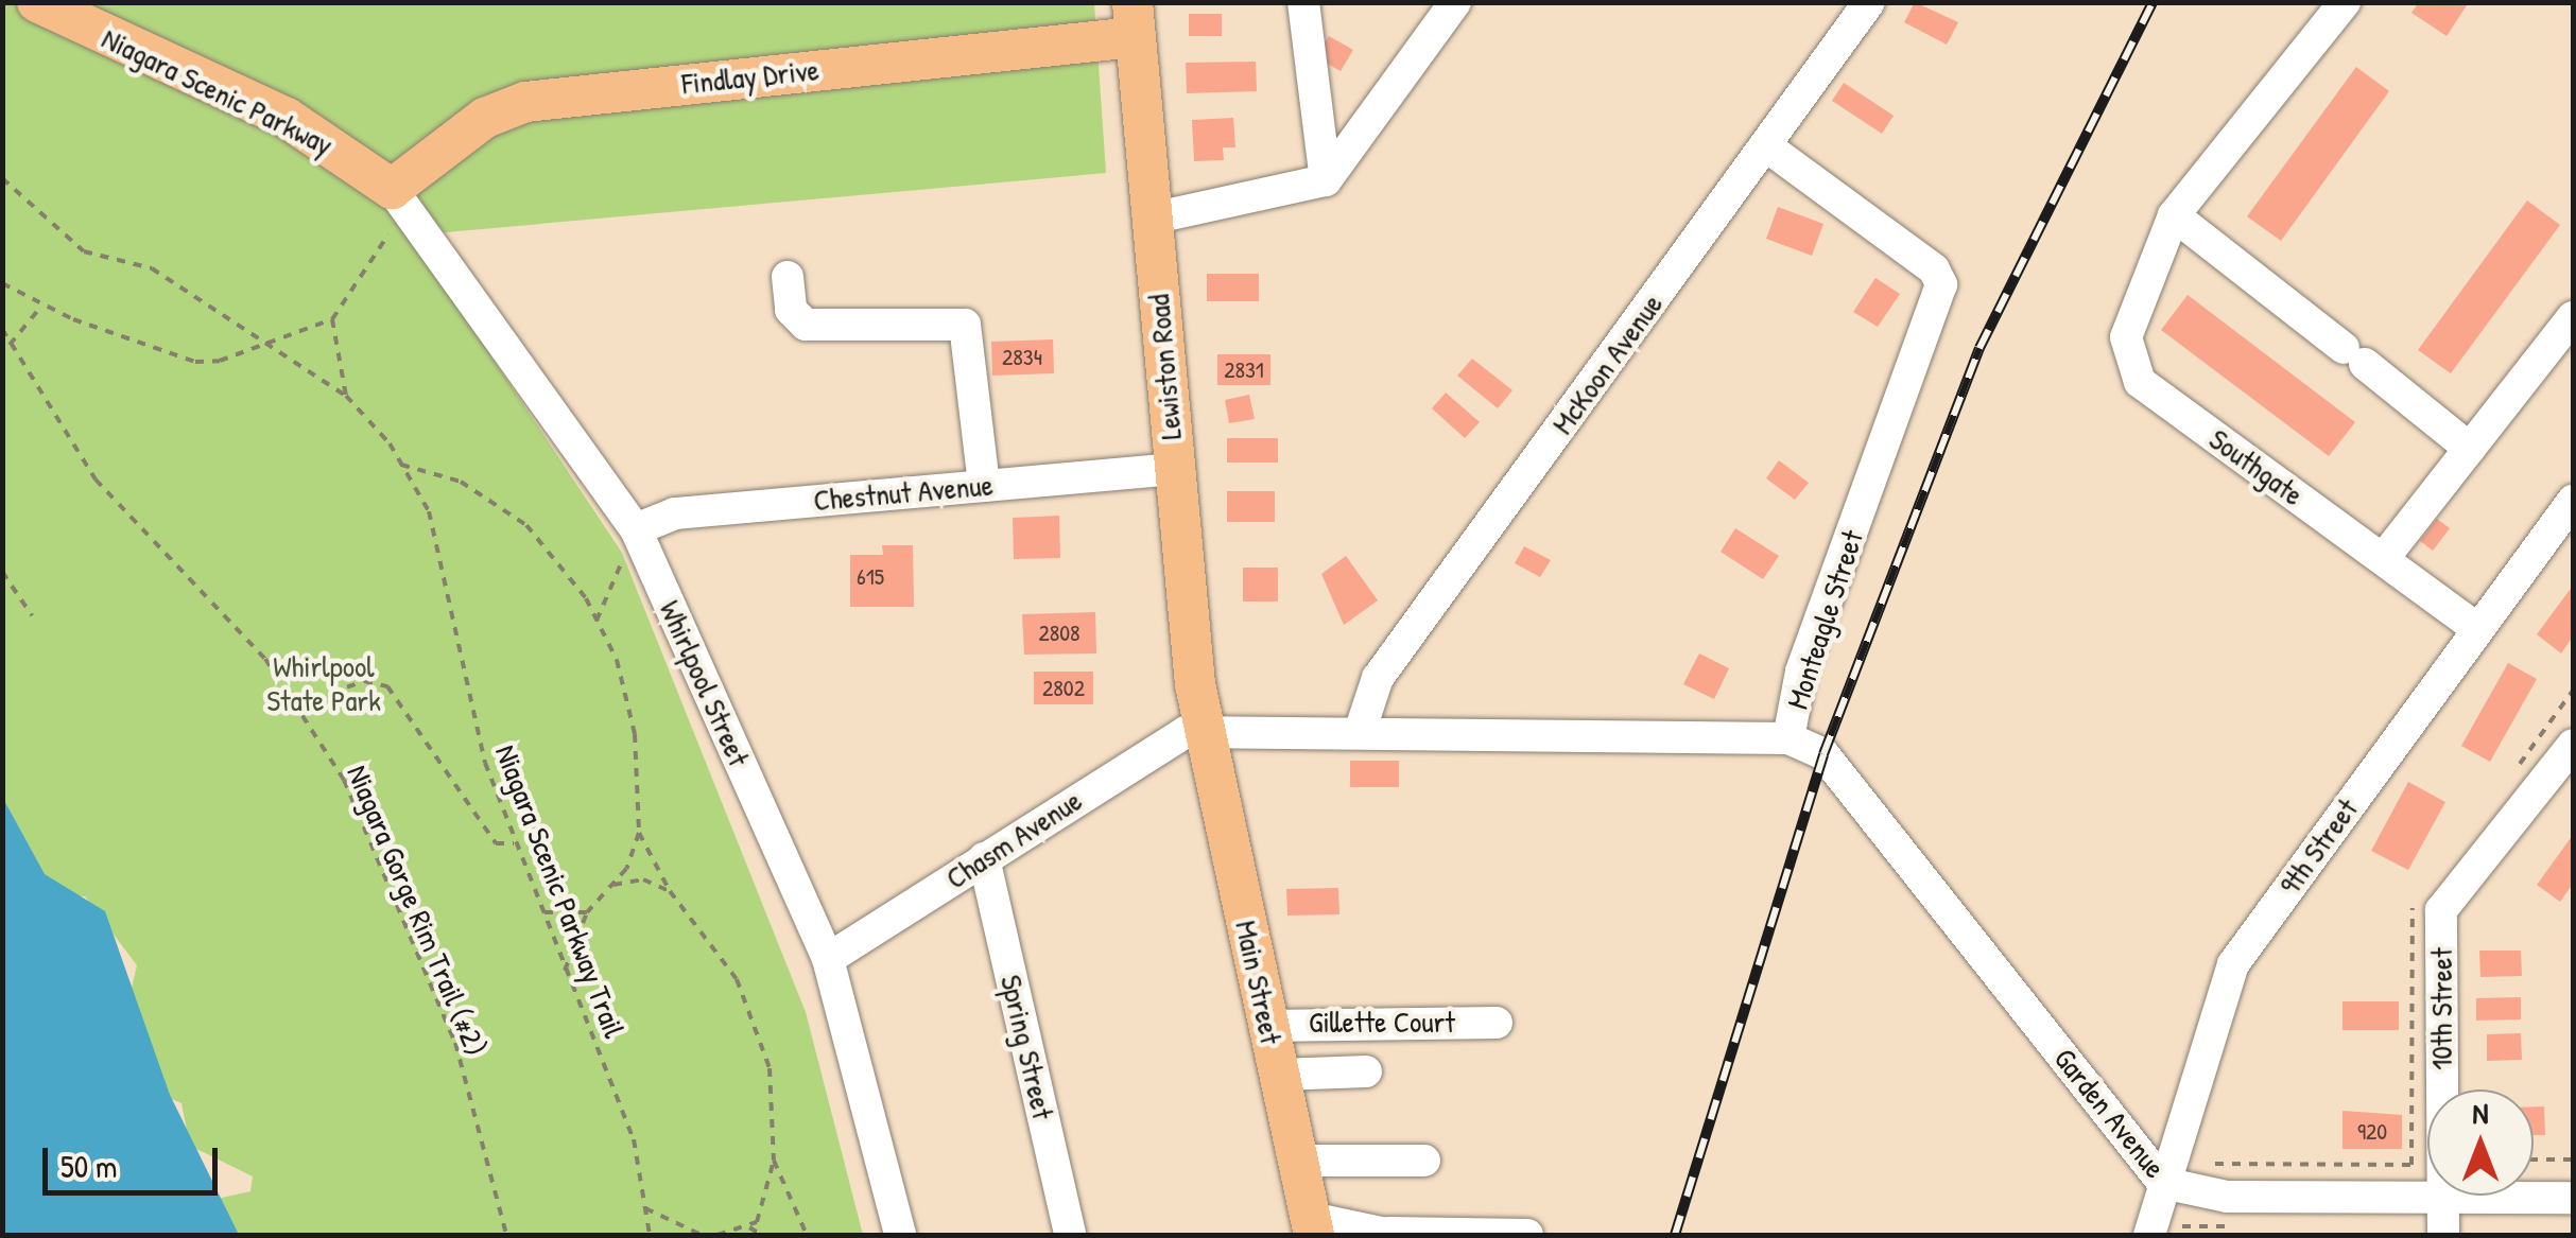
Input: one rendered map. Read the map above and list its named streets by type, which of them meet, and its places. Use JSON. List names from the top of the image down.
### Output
{
  "streets": {
    "main road": [
      "Findlay Drive",
      "Niagara Scenic Parkway",
      "Lewiston Road",
      "Main Street"
    ],
    "street": [
      "McKoon Avenue",
      "Southgate",
      "Chestnut Avenue",
      "Monteagle Street",
      "Whirlpool Street",
      "Chasm Avenue",
      "9th Street",
      "10th Street",
      "Gillette Court",
      "Spring Street",
      "Garden Avenue"
    ],
    "path": ["Niagara Scenic Parkway Trail", "Niagara Gorge Rim Trail (#2)"]
  },
  "crossings": [
    ["Findlay Drive", "Niagara Scenic Parkway"],
    ["Findlay Drive", "Lewiston Road"],
    ["Findlay Drive", "Whirlpool Street"],
    ["Niagara Scenic Parkway", "Whirlpool Street"],
    ["McKoon Avenue", "Monteagle Street"],
    ["Lewiston Road", "Chestnut Avenue"],
    ["Lewiston Road", "Monteagle Street"],
    ["Lewiston Road", "Chasm Avenue"],
    ["Lewiston Road", "Main Street"],
    ["Southgate", "9th Street"],
    ["Chestnut Avenue", "Whirlpool Street"],
    ["Monteagle Street", "Chasm Avenue"],
    ["Monteagle Street", "Main Street"],
    ["Monteagle Street", "Garden Avenue"],
    ["Whirlpool Street", "Chasm Avenue"],
    ["Chasm Avenue", "Main Street"],
    ["Chasm Avenue", "Spring Street"],
    ["9th Street", "Garden Avenue"],
    ["Main Street", "Gillette Court"],
    ["10th Street", "Garden Avenue"]
  ],
  "parks": ["Whirlpool State Park"],
  "house_numbers": [
    "2834",
    "2831",
    "615",
    "2808",
    "2802",
    "920"
  ],
  "scale_bar": "50 m",
  "north": "top"
}
